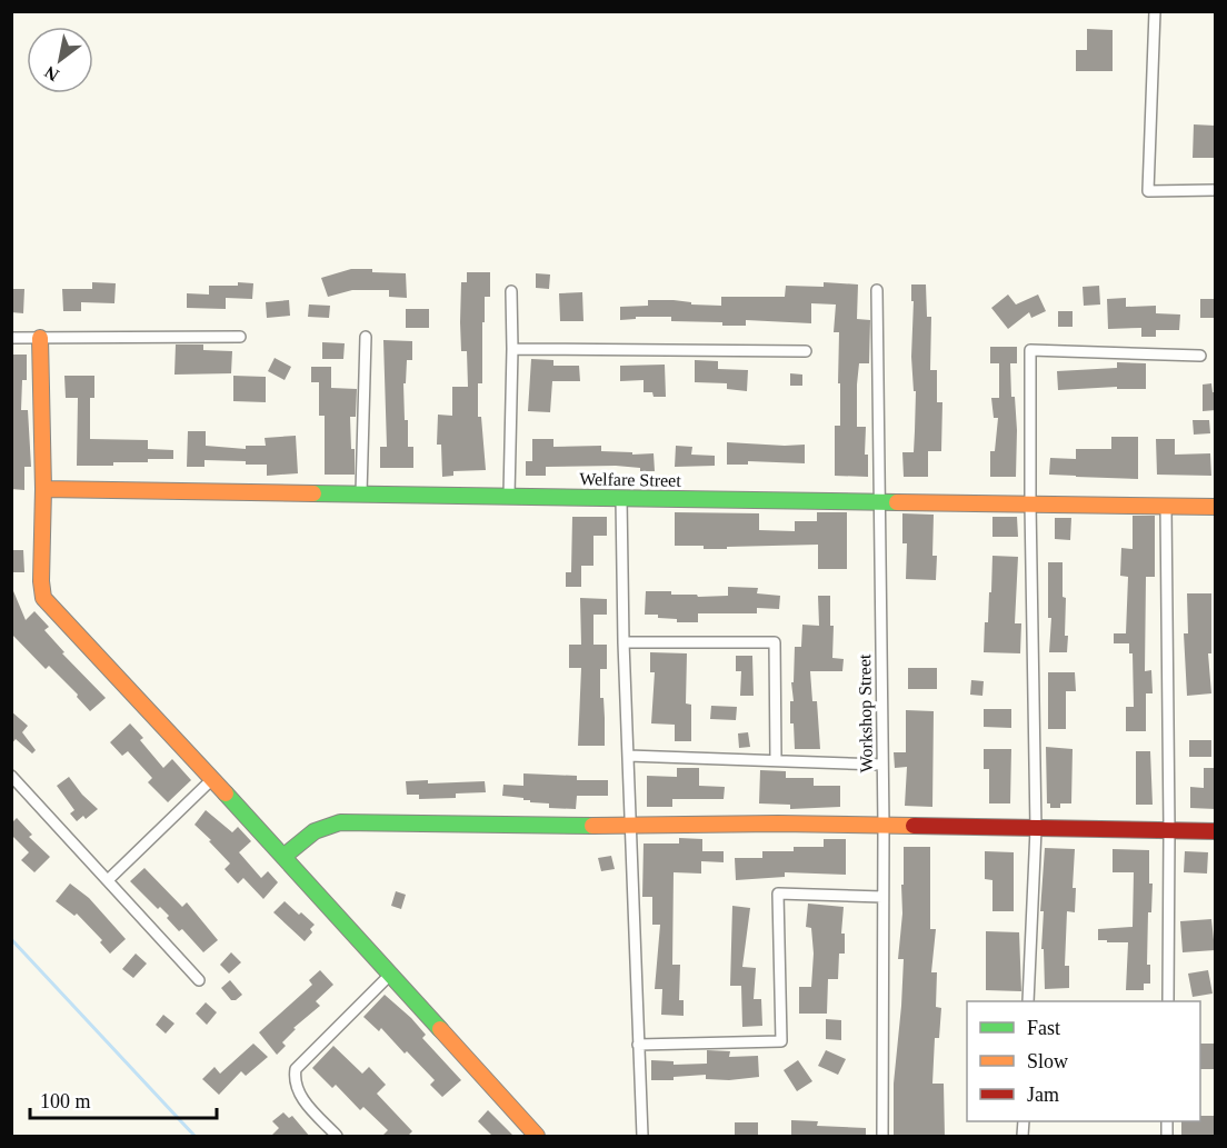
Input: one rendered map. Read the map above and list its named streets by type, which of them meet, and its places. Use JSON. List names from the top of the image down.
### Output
{
  "streets": {
    "street": ["Welfare Street", "Workshop Street"]
  },
  "crossings": [
    ["Welfare Street", "Workshop Street"]
  ],
  "legend": ["Fast", "Slow", "Jam"],
  "scale_bar": "100 m",
  "north": "bottom left"
}
